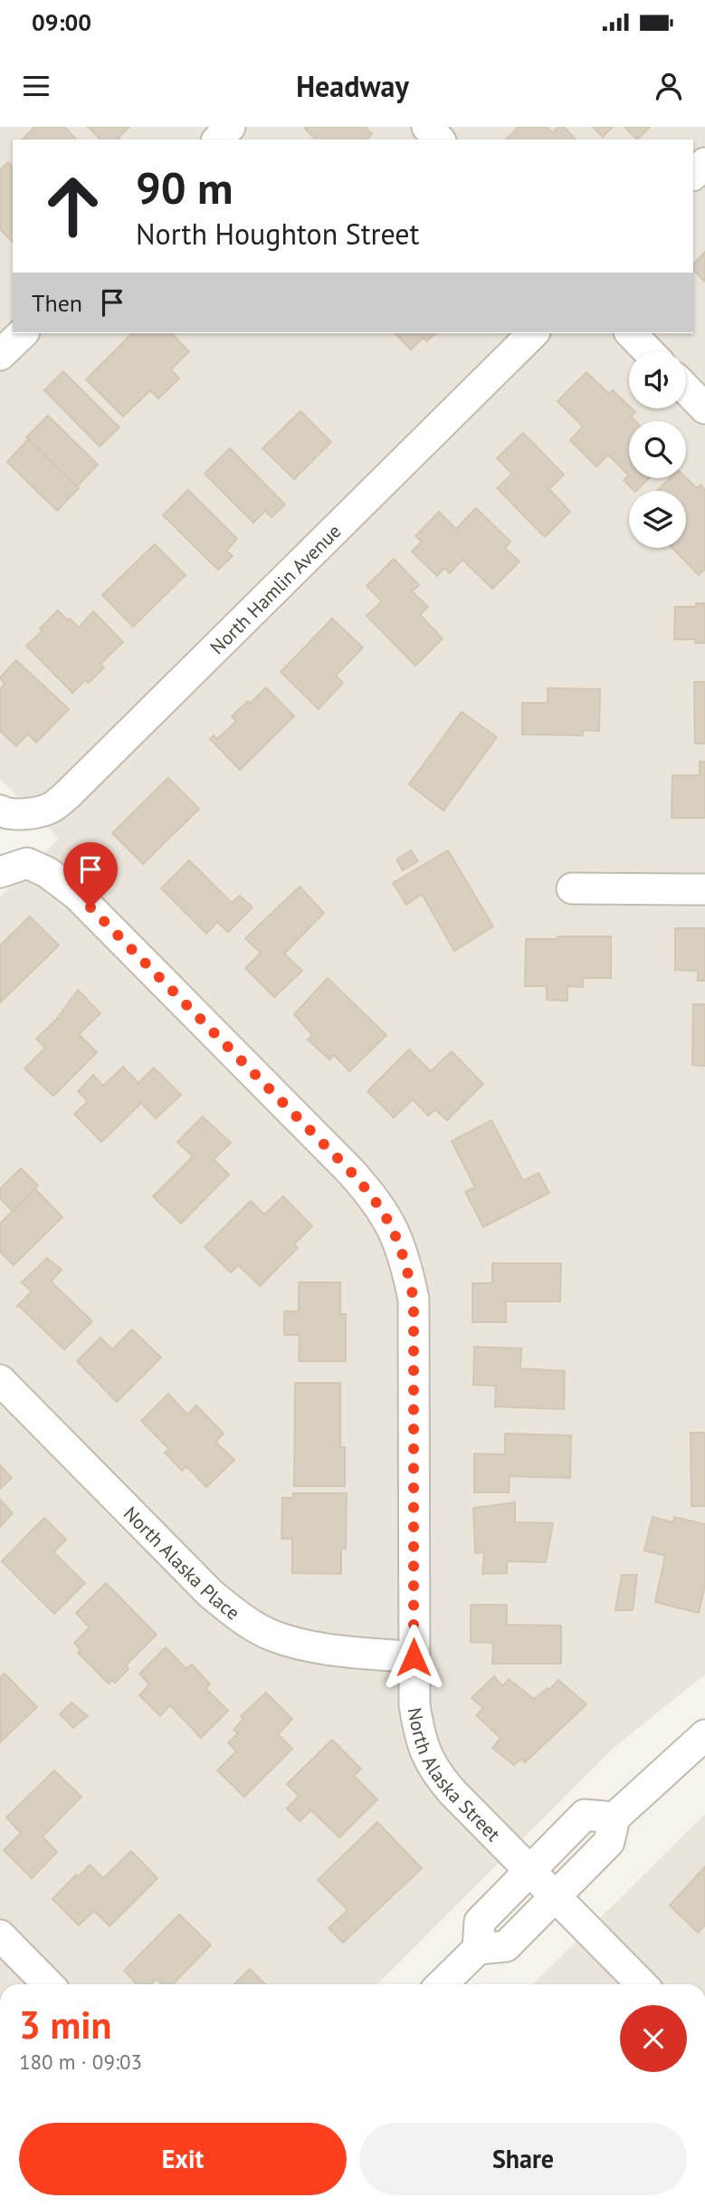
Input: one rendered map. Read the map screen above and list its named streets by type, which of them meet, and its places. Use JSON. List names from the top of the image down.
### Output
{
  "streets": {
    "street": ["North Hamlin Avenue", "North Alaska Place", "North Alaska Street"]
  },
  "crossings": [
    ["North Alaska Place", "North Alaska Street"]
  ],
  "page": {
    "status": "09:00",
    "header": "Headway",
    "turn": ["90 m", "North Houghton Street"],
    "then": "Then",
    "heading": ["3 min", "180 m · 09:03"],
    "buttons": ["Exit", "Share"]
  }
}
